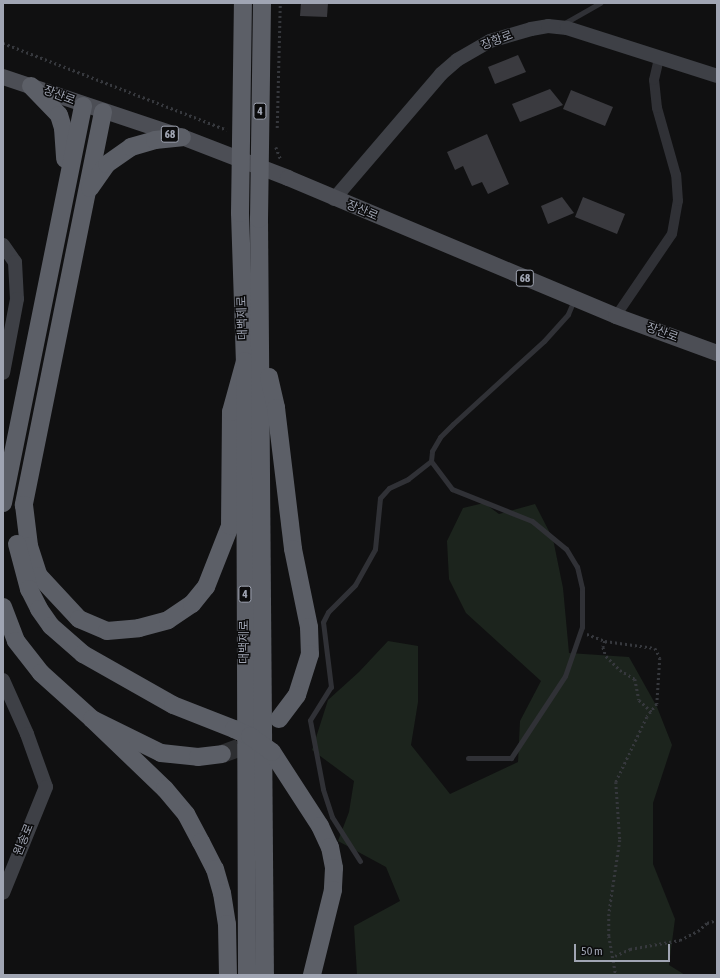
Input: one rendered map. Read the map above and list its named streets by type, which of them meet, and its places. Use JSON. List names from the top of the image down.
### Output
{
  "streets": {
    "highway": ["4", "대백제로"],
    "main road": ["장산로", "68"],
    "street": ["장항로", "원송로"]
  },
  "crossings": [
    ["장항로", "장산로"]
  ],
  "scale_bar": "50 m"
}
